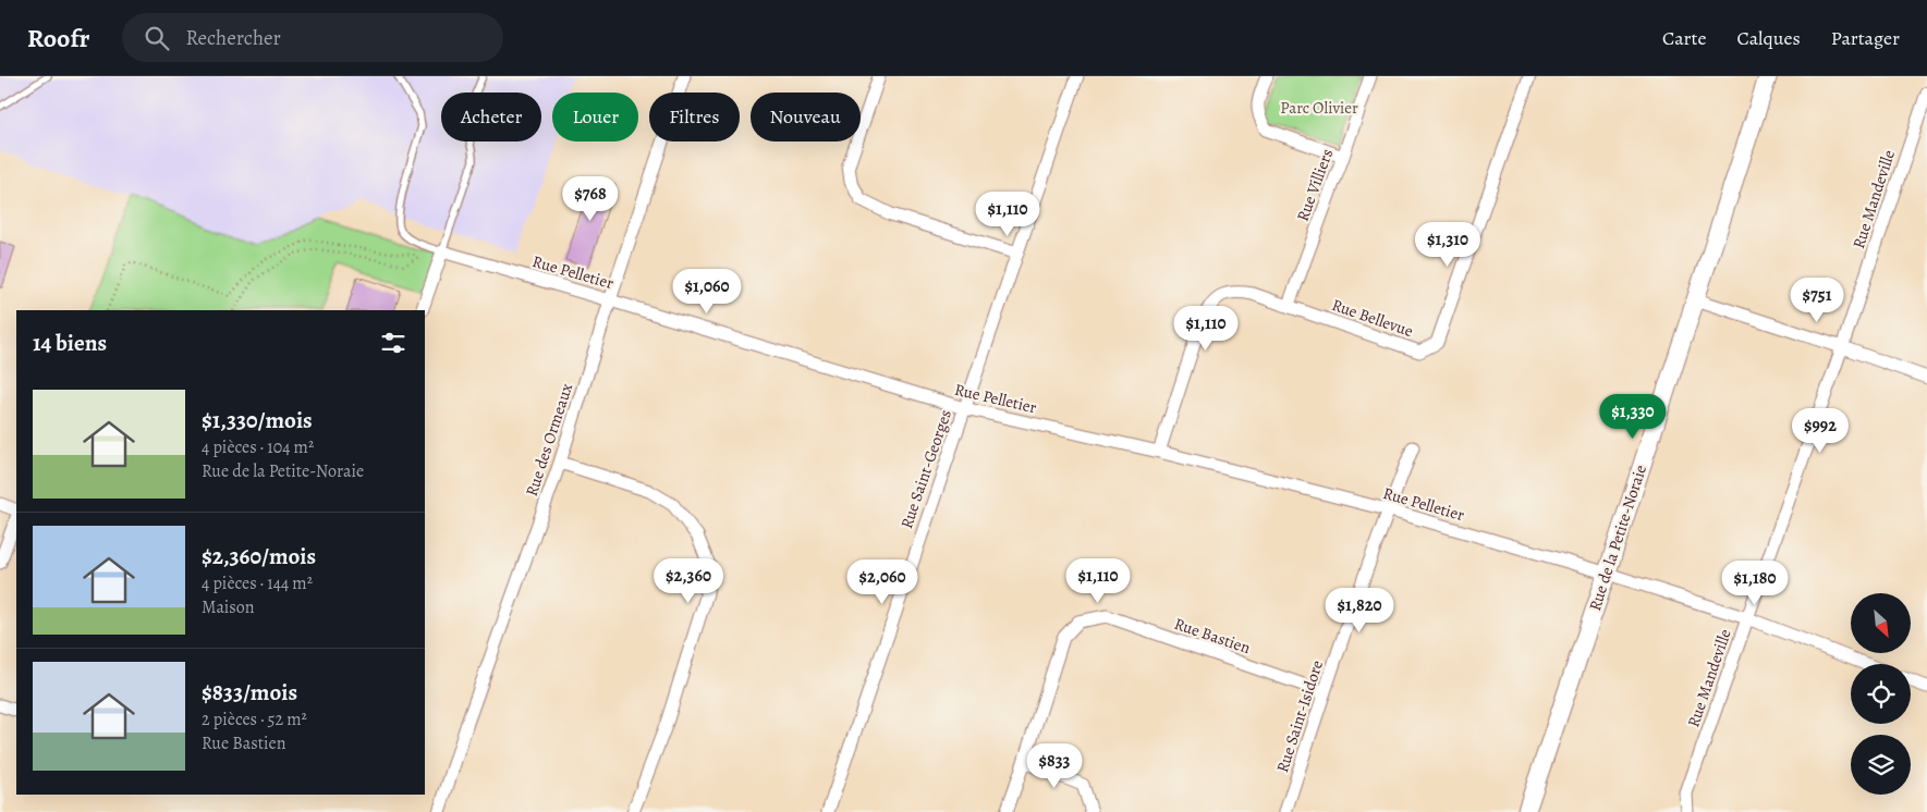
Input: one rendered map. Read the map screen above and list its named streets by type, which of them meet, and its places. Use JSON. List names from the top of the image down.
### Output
{
  "streets": {
    "street": [
      "Rue Villiers",
      "Rue Mandeville",
      "Rue Pelletier",
      "Rue Bellevue",
      "Rue des Ormeaux",
      "Rue Saint-Georges",
      "Rue de la Petite-Noraie",
      "Rue Bastien",
      "Rue Saint-Isidore"
    ]
  },
  "crossings": [
    ["Rue Villiers", "Rue Bellevue"],
    ["Rue Mandeville", "Rue Pelletier"],
    ["Rue Pelletier", "Rue Bellevue"],
    ["Rue Pelletier", "Rue des Ormeaux"],
    ["Rue Pelletier", "Rue Saint-Georges"],
    ["Rue Pelletier", "Rue de la Petite-Noraie"],
    ["Rue Pelletier", "Rue Saint-Isidore"],
    ["Rue Bastien", "Rue Saint-Isidore"]
  ],
  "parks": ["Parc Olivier"],
  "north": "bottom right",
  "page": {
    "header": "Roofr",
    "search": "Rechercher",
    "nav": ["Carte", "Calques", "Partager"],
    "chip": [
      "Acheter",
      "Louer",
      "Filtres",
      "Nouveau"
    ],
    "price": [
      "$768",
      "$1,110",
      "$1,310",
      "$1,060",
      "$751",
      "$1,110",
      "$1,330",
      "$992",
      "$2,360",
      "$1,110",
      "$2,060",
      "$1,180",
      "$1,820",
      "$833"
    ],
    "heading": "14 biens",
    "list": [
      {
        "name": "$1,330/mois",
        "note": "4 pièces · 104 m² · Rue de la Petite-Noraie"
      },
      {
        "name": "$2,360/mois",
        "note": "4 pièces · 144 m² · Maison"
      },
      {
        "name": "$833/mois",
        "note": "2 pièces · 52 m² · Rue Bastien"
      }
    ]
  }
}
